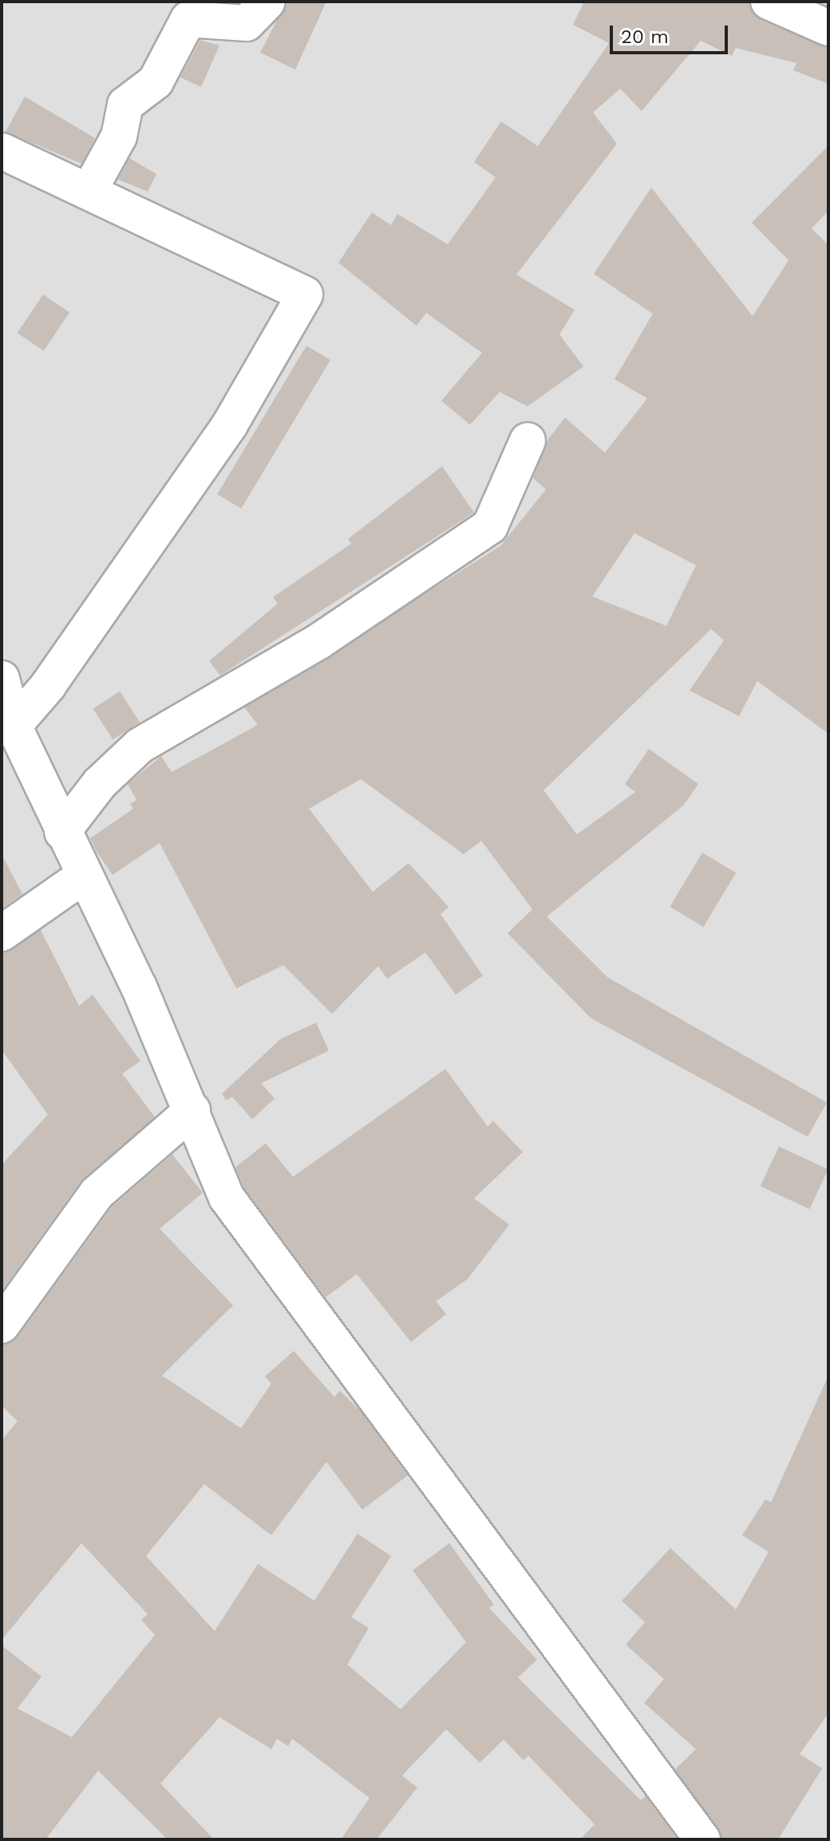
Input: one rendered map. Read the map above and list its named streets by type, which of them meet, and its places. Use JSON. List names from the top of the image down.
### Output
{
  "scale_bar": "20 m"
}
